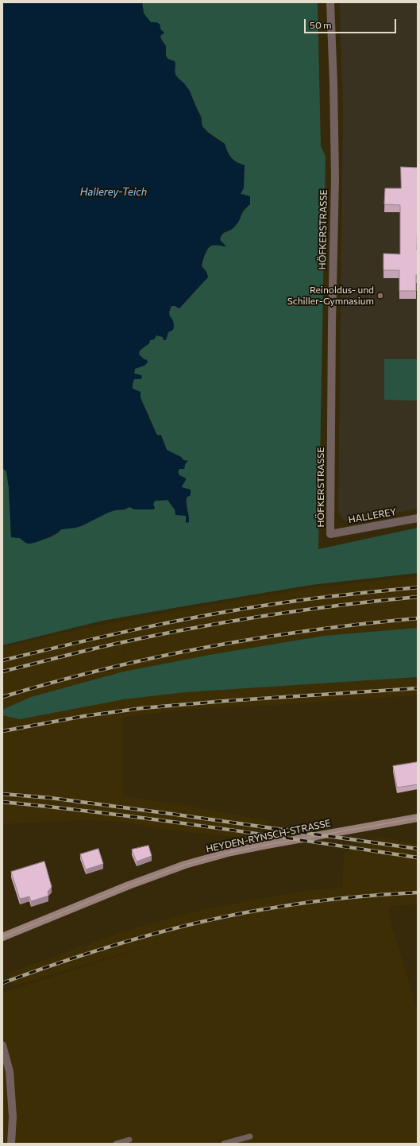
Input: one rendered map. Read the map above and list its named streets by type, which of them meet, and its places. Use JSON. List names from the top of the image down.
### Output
{
  "streets": {
    "main road": ["HEYDEN-RYNSCH-STRASSE"],
    "street": ["HÖFKERSTRASSE", "HALLEREY"]
  },
  "crossings": [
    ["HÖFKERSTRASSE", "HALLEREY"]
  ],
  "water": ["Hallerey-Teich"],
  "places": ["Reinoldus- und Schiller-Gymnasium"],
  "scale_bar": "50 m"
}
